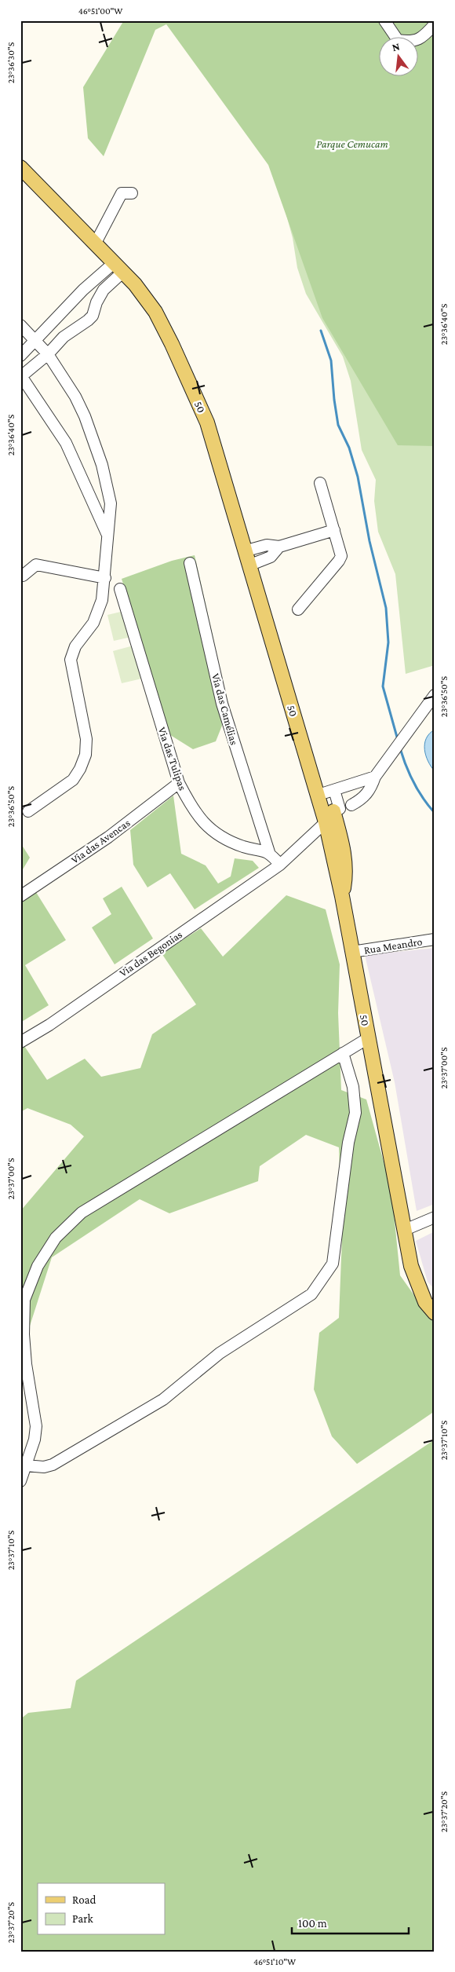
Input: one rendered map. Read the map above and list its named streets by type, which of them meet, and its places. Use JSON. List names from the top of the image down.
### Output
{
  "streets": {
    "main road": ["50"],
    "street": [
      "Via das Camélias",
      "Via das Tulipas",
      "Via das Avencas",
      "Rua Meandro",
      "Via das Begonias"
    ]
  },
  "crossings": [
    ["50", "Rua Meandro"],
    ["Via das Camélias", "Via das Tulipas"],
    ["Via das Tulipas", "Via das Avencas"]
  ],
  "parks": ["Parque Cemucam"],
  "legend": ["Road", "Park"],
  "scale_bar": "100 m",
  "north": "top",
  "coordinates": [
    "46°51'00\"W",
    "23°36'30\"S",
    "23°36'40\"S",
    "23°36'50\"S",
    "23°37'00\"S",
    "23°37'10\"S",
    "23°37'20\"S",
    "46°51'10\"W"
  ]
}
